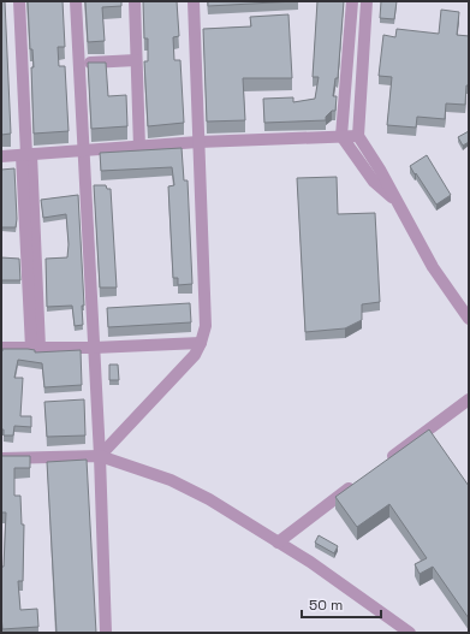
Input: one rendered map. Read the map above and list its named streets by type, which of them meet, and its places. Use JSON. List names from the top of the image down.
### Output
{
  "scale_bar": "50 m"
}
